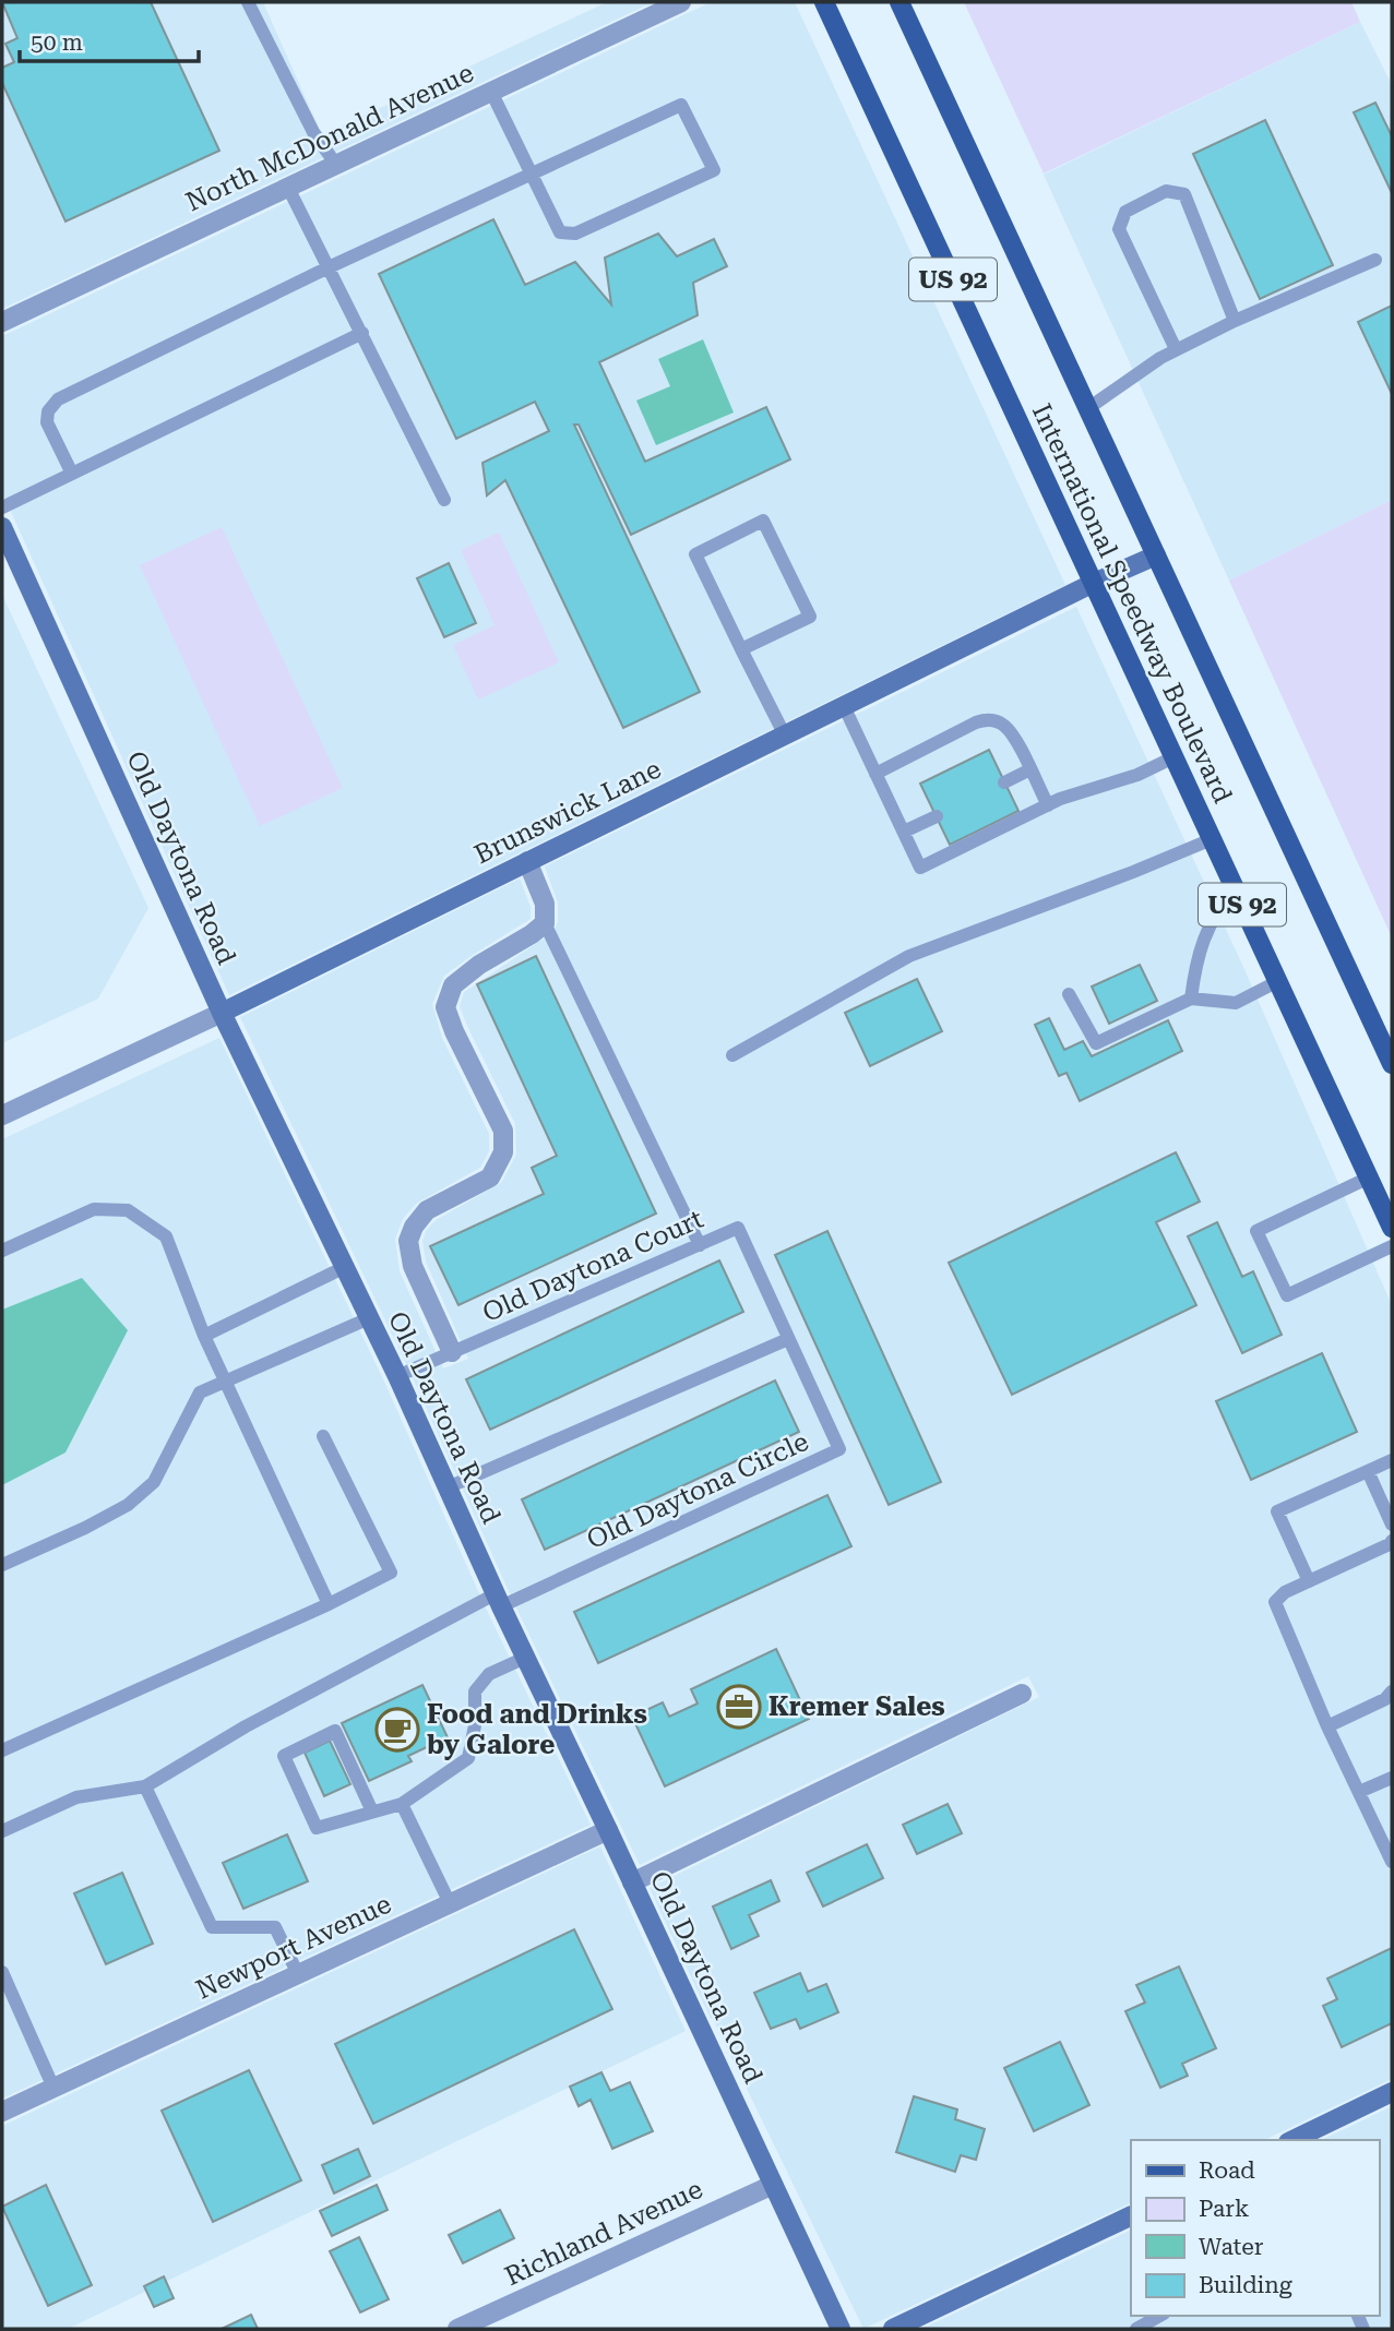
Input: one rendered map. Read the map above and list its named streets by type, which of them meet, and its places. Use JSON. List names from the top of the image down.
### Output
{
  "streets": {
    "main road": ["US 92", "International Speedway Boulevard"],
    "street": [
      "North McDonald Avenue",
      "Brunswick Lane",
      "Old Daytona Road",
      "Newport Avenue",
      "Richland Avenue"
    ],
    "lane": ["Old Daytona Court", "Old Daytona Circle"]
  },
  "crossings": [
    ["International Speedway Boulevard", "Brunswick Lane"],
    ["Brunswick Lane", "Old Daytona Road"],
    ["Old Daytona Road", "Old Daytona Court"],
    ["Old Daytona Road", "Old Daytona Circle"],
    ["Old Daytona Road", "Newport Avenue"],
    ["Old Daytona Road", "Richland Avenue"],
    ["Old Daytona Court", "Old Daytona Circle"]
  ],
  "places": {
    "office": ["Kremer Sales"],
    "cafe": ["Food and Drinks by Galore"]
  },
  "legend": [
    "Road",
    "Park",
    "Water",
    "Building"
  ],
  "scale_bar": "50 m"
}
